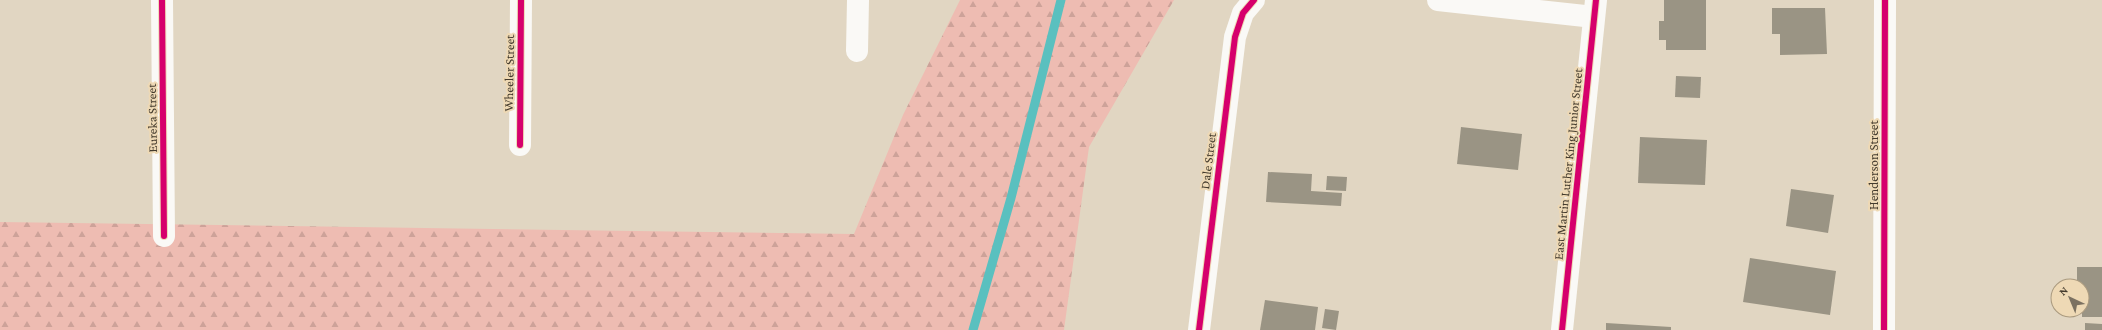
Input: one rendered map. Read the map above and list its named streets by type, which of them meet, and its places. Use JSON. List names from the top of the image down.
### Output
{
  "streets": {
    "street": [
      "Wheeler Street",
      "Eureka Street",
      "Dale Street",
      "East Martin Luther King Junior Street",
      "Henderson Street"
    ]
  },
  "north": "top left"
}
